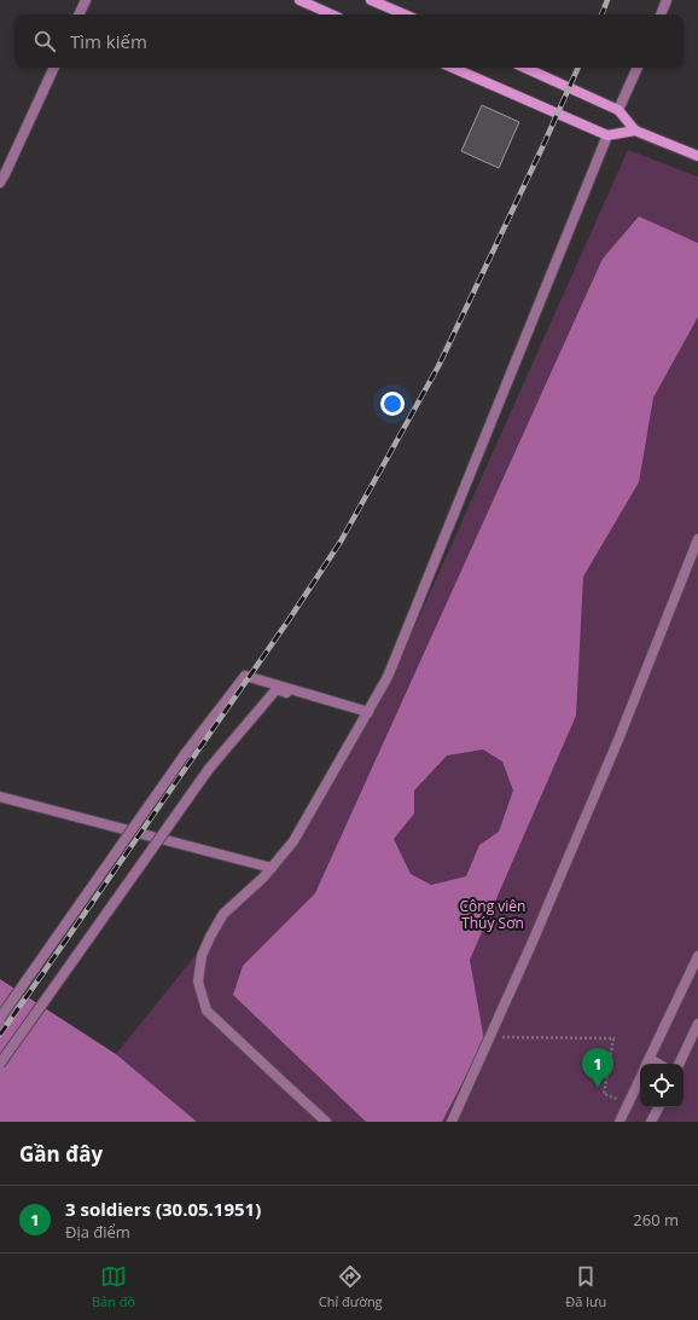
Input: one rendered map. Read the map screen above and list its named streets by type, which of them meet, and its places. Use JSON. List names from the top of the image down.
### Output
{
  "parks": ["Công viên Thúy Sơn"],
  "page": {
    "search": "Tìm kiếm",
    "pins": "1",
    "heading": "Gần đây",
    "list": [
      {
        "mark": "1",
        "name": "3 soldiers (30.05.1951)",
        "note": "Địa điểm",
        "value": "260 m"
      }
    ],
    "nav": ["Bản đồ", "Chỉ đường", "Đã lưu"]
  }
}
